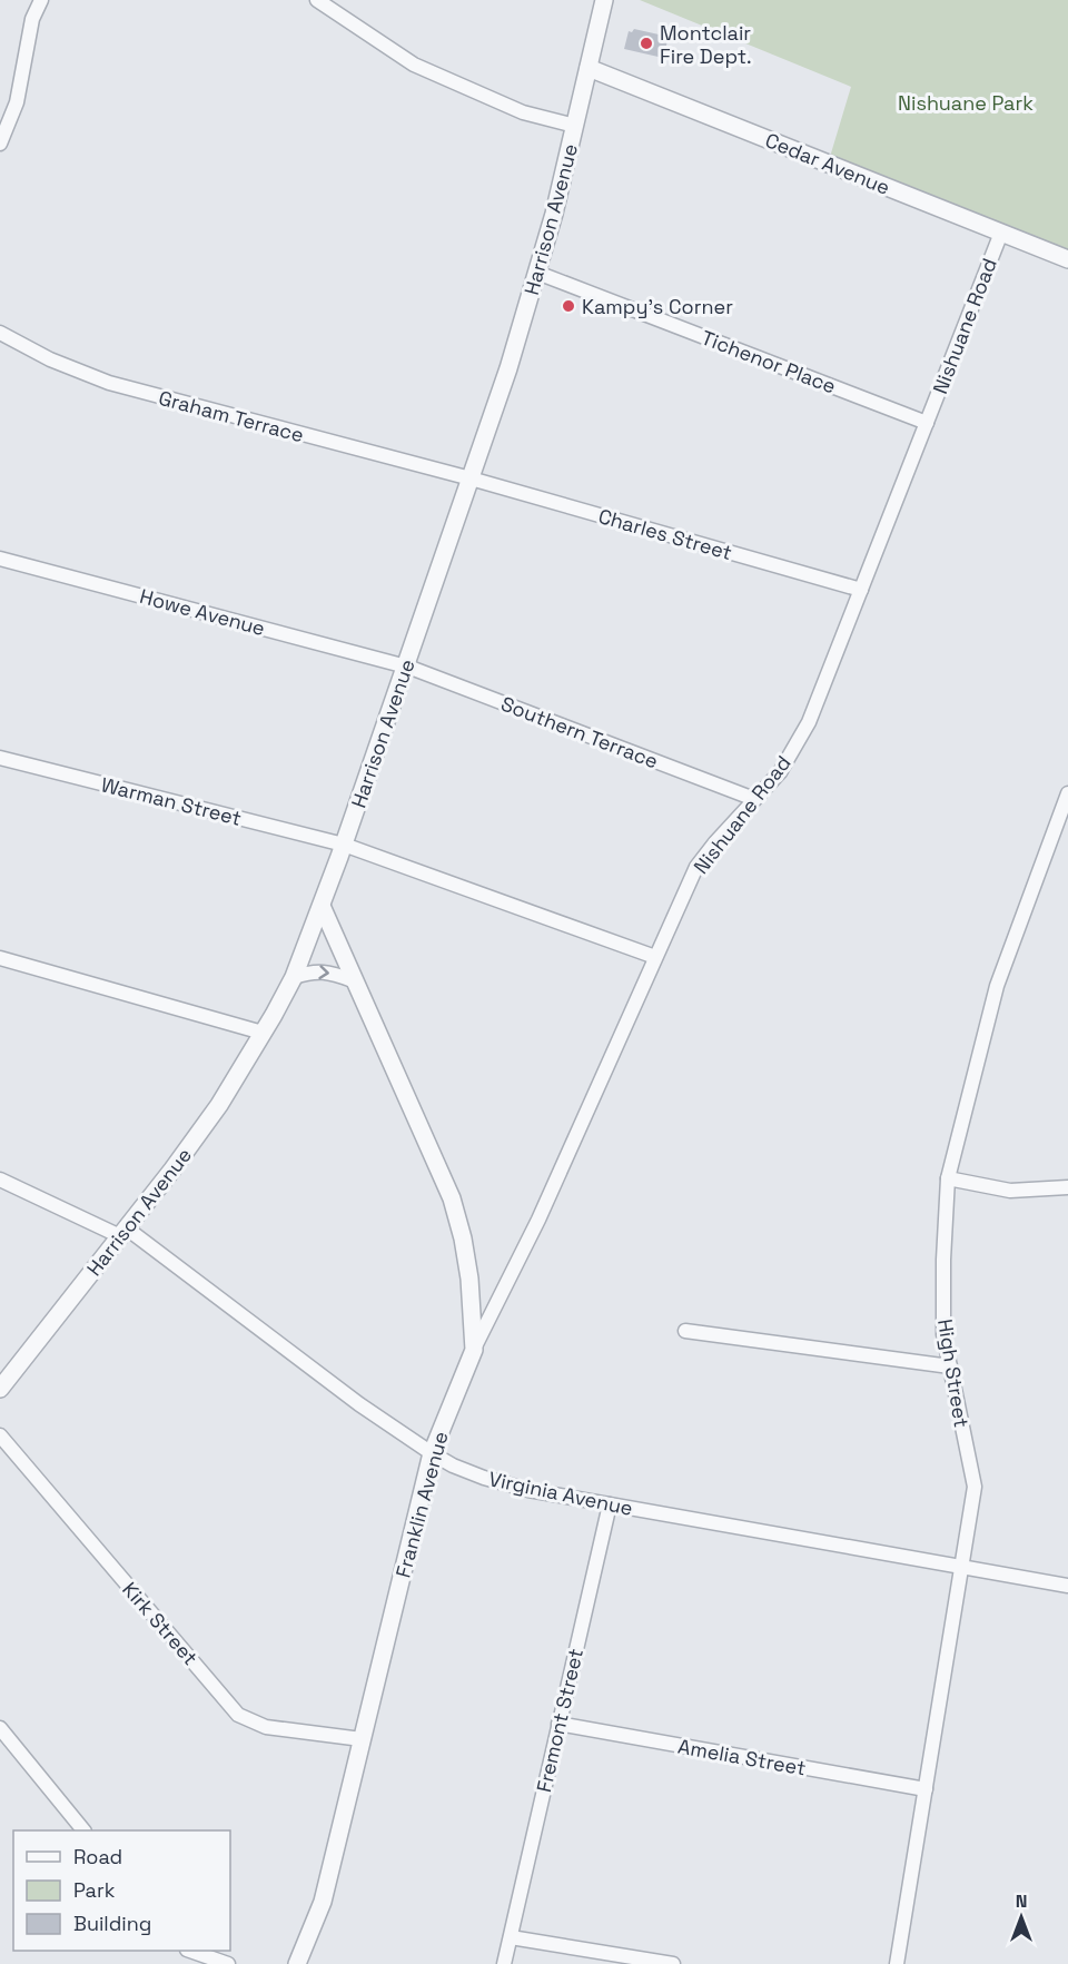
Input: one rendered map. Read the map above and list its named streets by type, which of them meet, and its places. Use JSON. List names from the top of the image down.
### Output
{
  "streets": {
    "street": [
      "Cedar Avenue",
      "Harrison Avenue",
      "Nishuane Road",
      "Tichenor Place",
      "Graham Terrace",
      "Charles Street",
      "Howe Avenue",
      "Southern Terrace",
      "Warman Street",
      "High Street",
      "Virginia Avenue",
      "Franklin Avenue",
      "Kirk Street",
      "Fremont Street",
      "Amelia Street"
    ]
  },
  "crossings": [
    ["Cedar Avenue", "Harrison Avenue"],
    ["Cedar Avenue", "Nishuane Road"],
    ["Harrison Avenue", "Tichenor Place"],
    ["Harrison Avenue", "Graham Terrace"],
    ["Harrison Avenue", "Charles Street"],
    ["Harrison Avenue", "Howe Avenue"],
    ["Harrison Avenue", "Southern Terrace"],
    ["Harrison Avenue", "Warman Street"],
    ["Harrison Avenue", "Virginia Avenue"],
    ["Harrison Avenue", "Franklin Avenue"],
    ["Nishuane Road", "Tichenor Place"],
    ["Nishuane Road", "Charles Street"],
    ["Nishuane Road", "Southern Terrace"],
    ["Nishuane Road", "Warman Street"],
    ["Nishuane Road", "Franklin Avenue"],
    ["Graham Terrace", "Charles Street"],
    ["Howe Avenue", "Southern Terrace"],
    ["High Street", "Virginia Avenue"],
    ["High Street", "Amelia Street"],
    ["Virginia Avenue", "Franklin Avenue"],
    ["Virginia Avenue", "Fremont Street"],
    ["Franklin Avenue", "Kirk Street"],
    ["Fremont Street", "Amelia Street"]
  ],
  "parks": ["Nishuane Park"],
  "places": ["Montclair Fire Dept.", "Kampy's Corner"],
  "legend": ["Road", "Park", "Building"],
  "north": "top"
}
